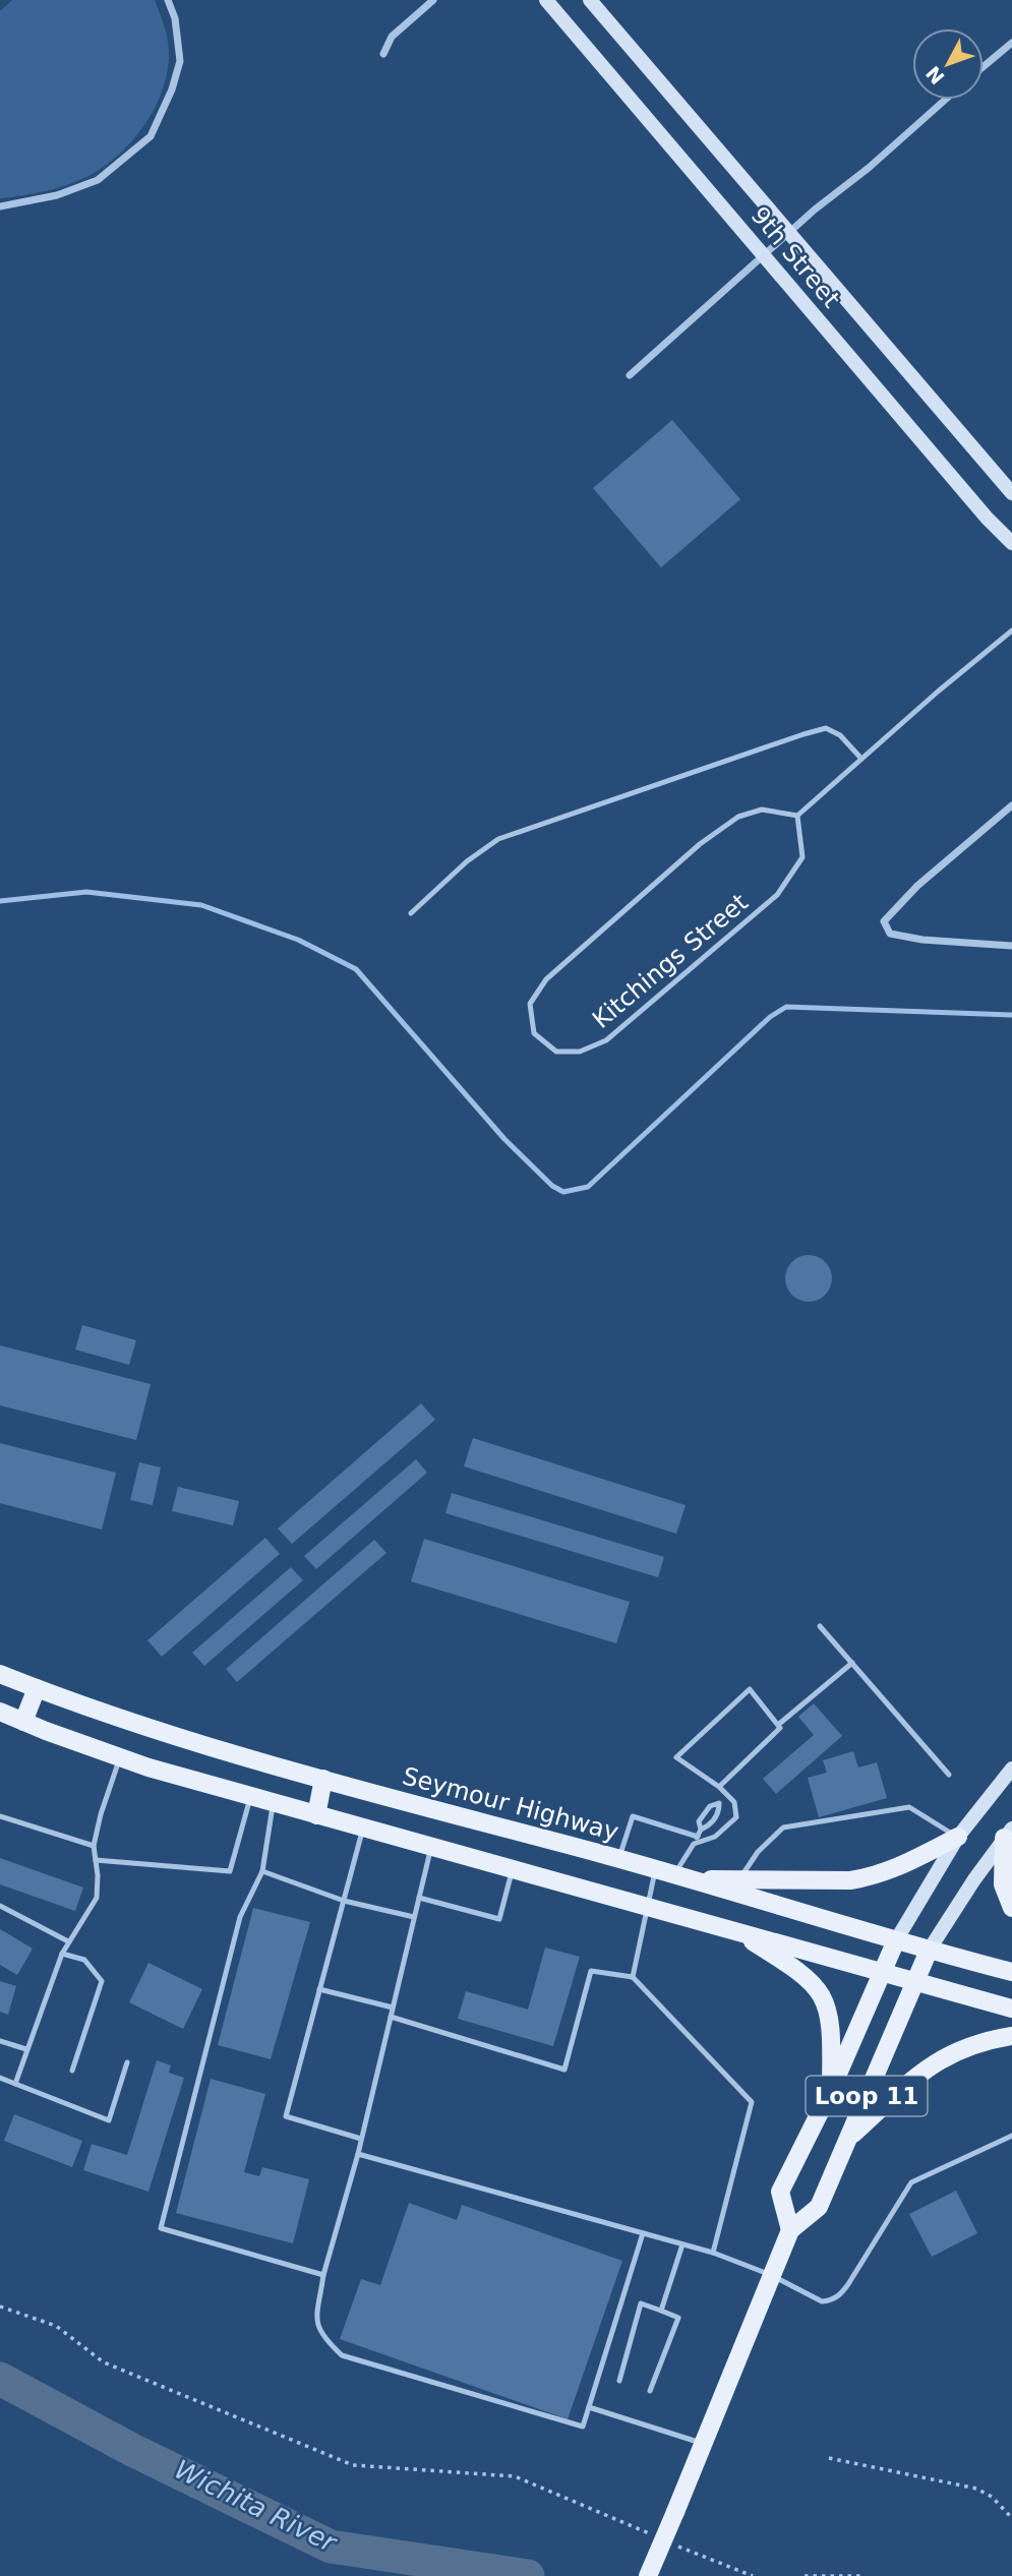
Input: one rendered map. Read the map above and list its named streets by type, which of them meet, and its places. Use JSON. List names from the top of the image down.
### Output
{
  "streets": {
    "main road": ["Seymour Highway", "Loop 11"],
    "street": ["9th Street"],
    "lane": ["Kitchings Street"]
  },
  "crossings": [
    ["Seymour Highway", "Loop 11"]
  ],
  "water": ["Wichita River"],
  "north": "bottom left"
}
